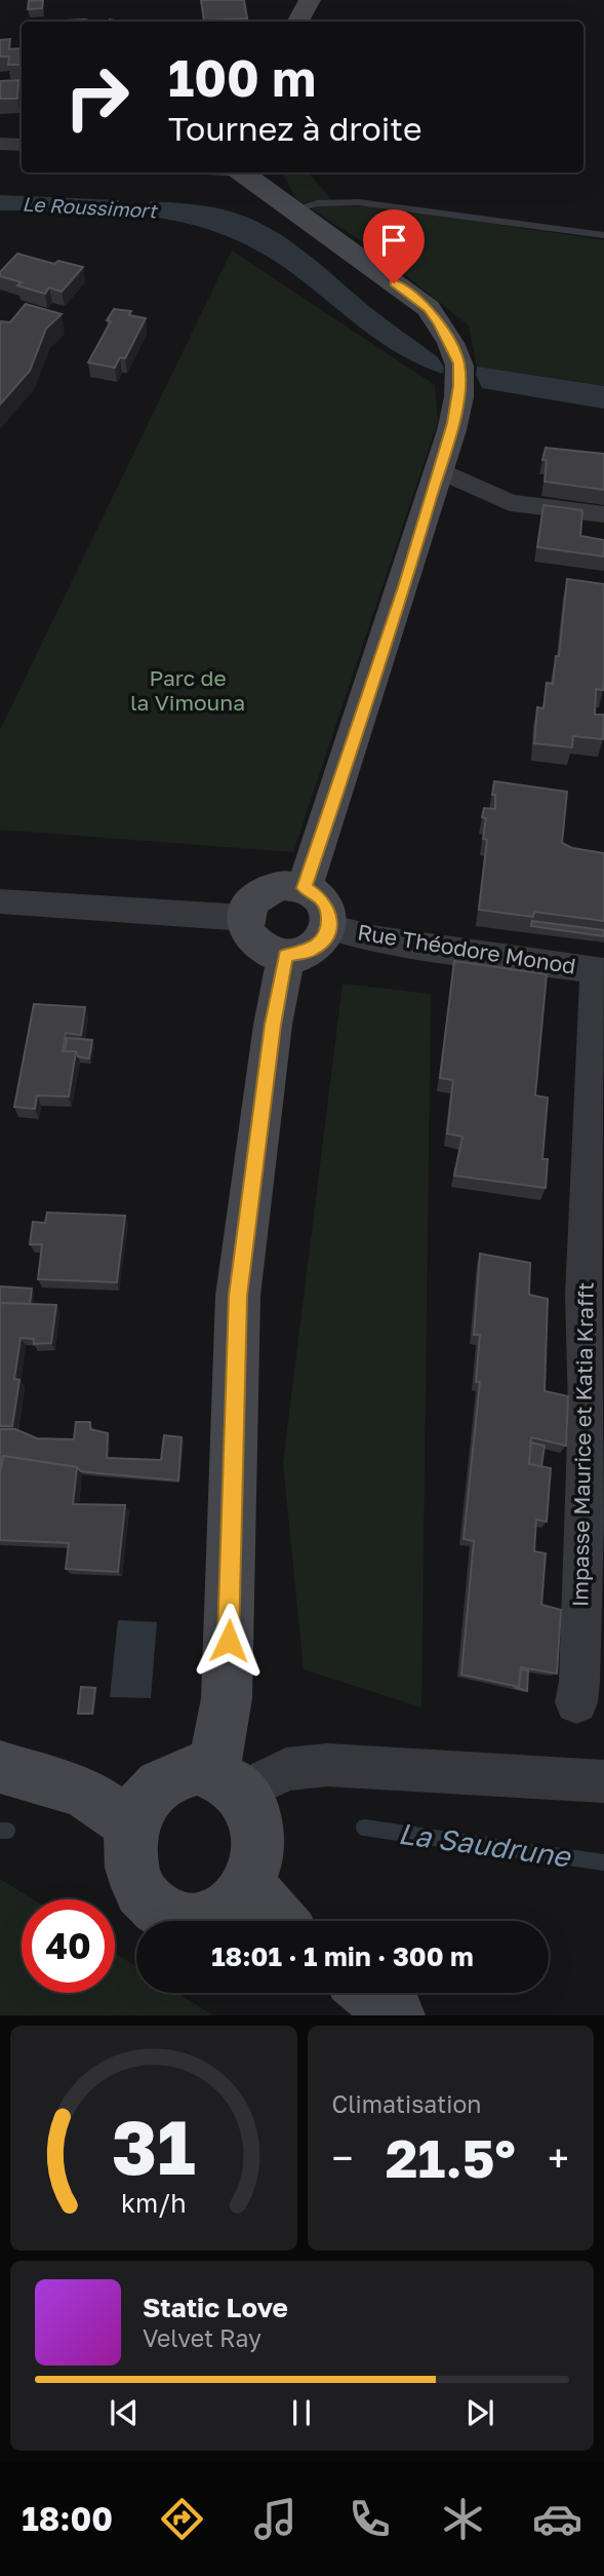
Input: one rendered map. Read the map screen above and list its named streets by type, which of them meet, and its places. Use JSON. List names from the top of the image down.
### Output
{
  "streets": {
    "street": ["Rue Théodore Monod", "Impasse Maurice et Katia Krafft"]
  },
  "crossings": [
    ["Rue Théodore Monod", "Impasse Maurice et Katia Krafft"]
  ],
  "water": ["Le Roussimort", "La Saudrune"],
  "parks": ["Parc de la Vimouna"],
  "page": {
    "turn": ["100 m", "Tournez à droite"],
    "limit": "40",
    "trip": "18:01 · 1 min · 300 m",
    "tile": "Climatisation",
    "heat": ["−", "21.5°", "+"],
    "song": ["Static Love", "Velvet Ray"],
    "tabs": "18:00",
    "gauge": ["31", "km/h"]
  }
}
